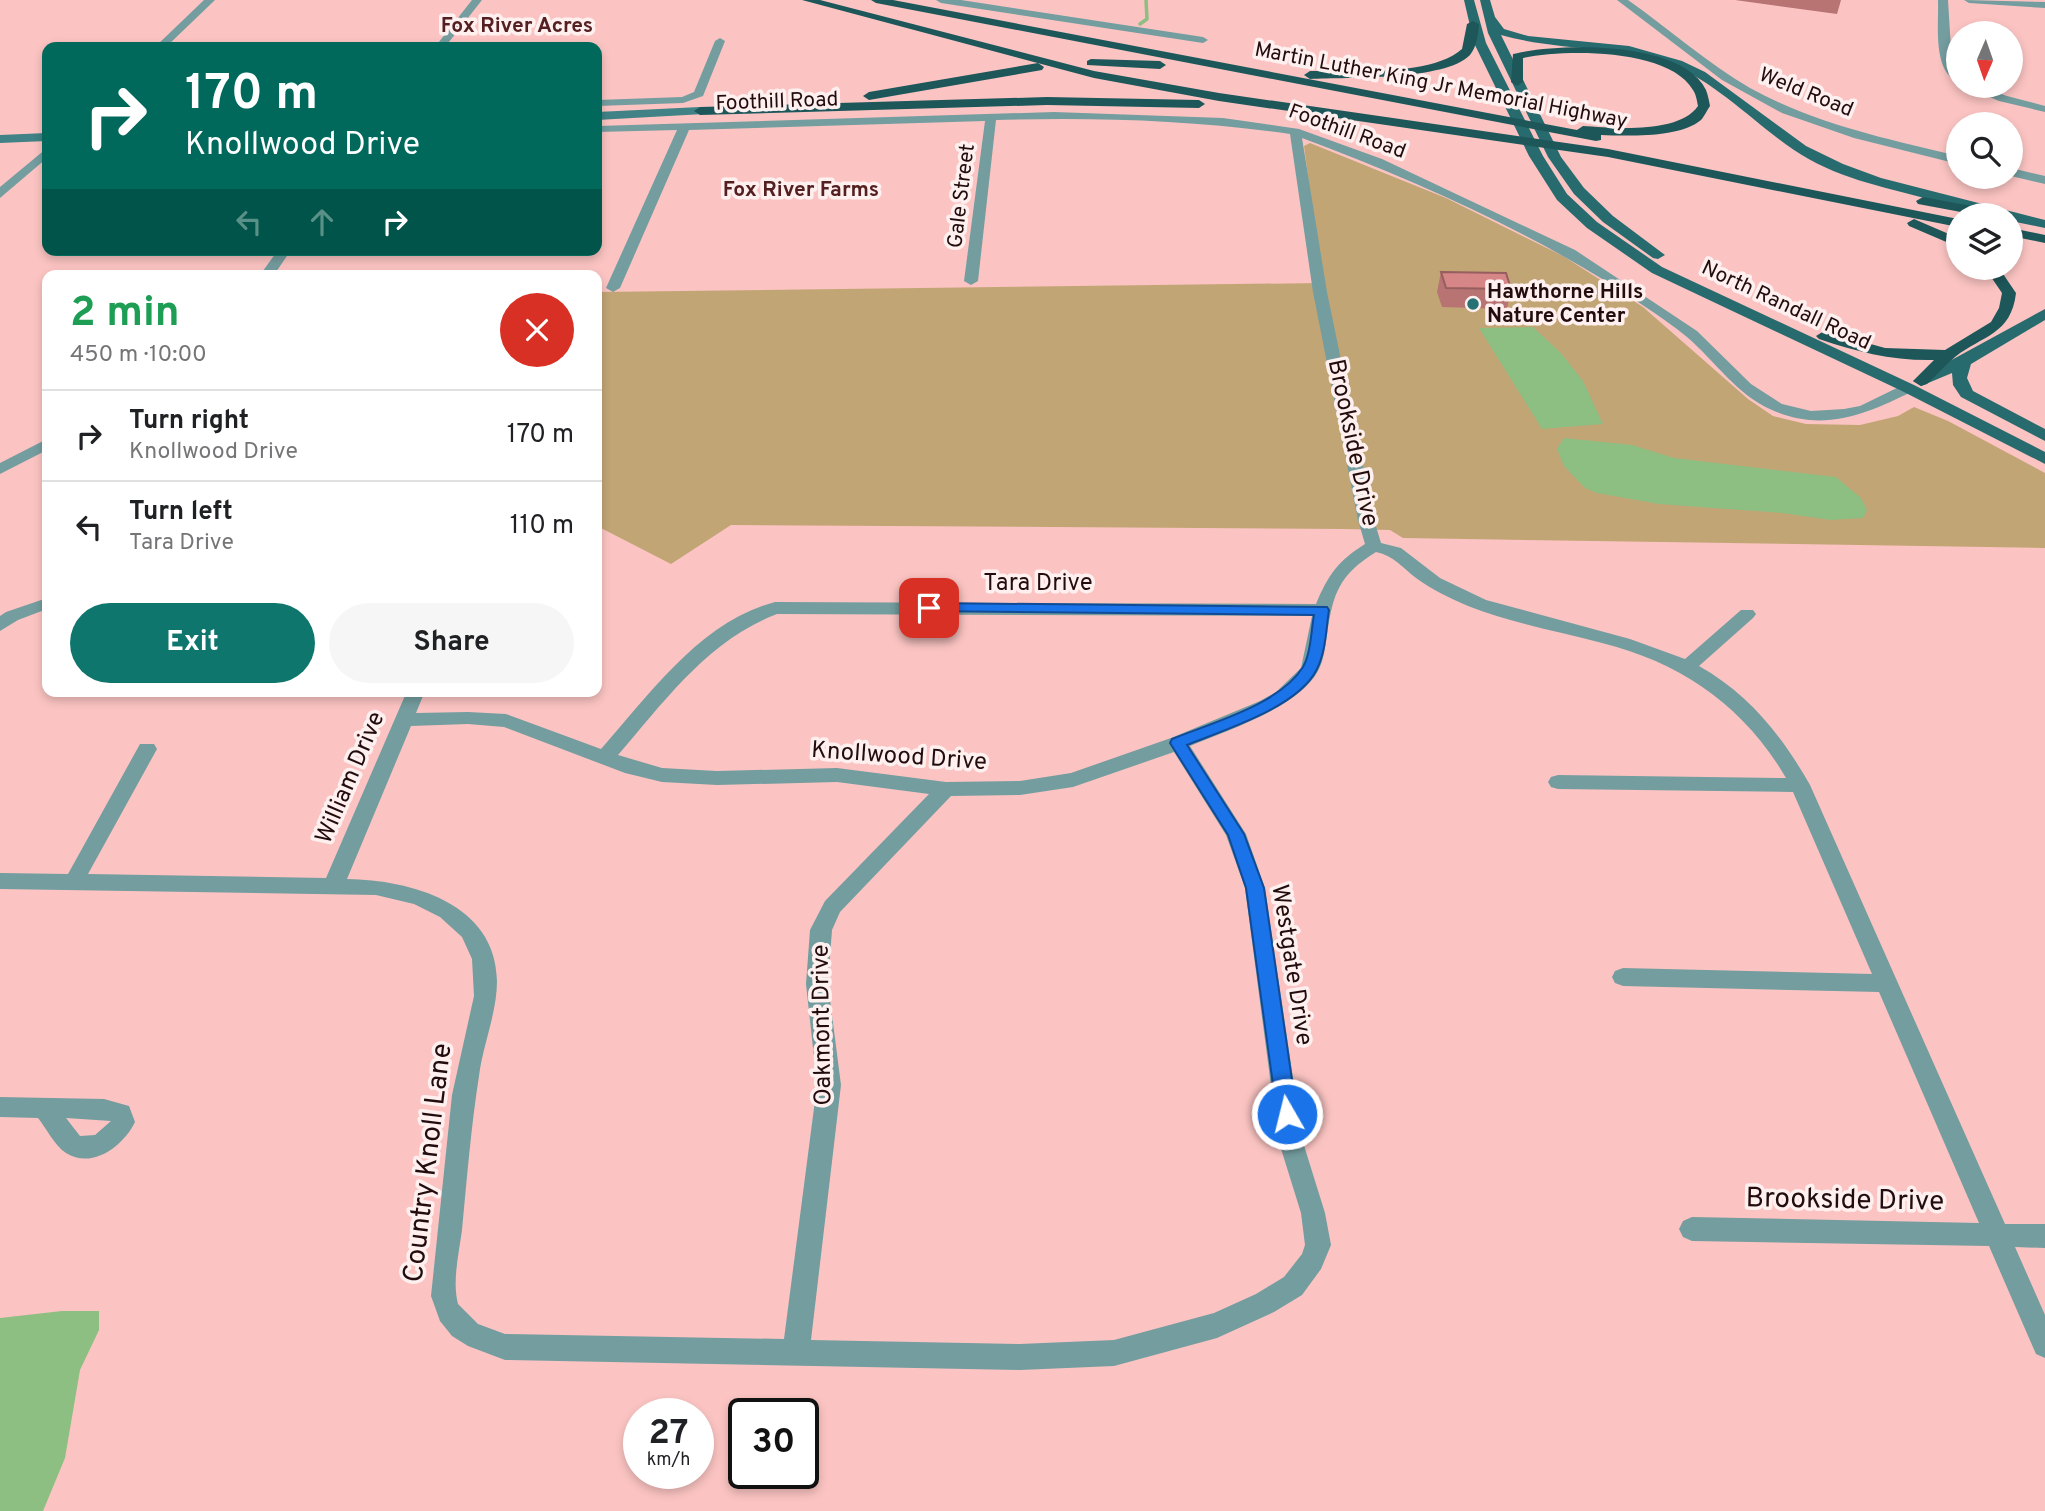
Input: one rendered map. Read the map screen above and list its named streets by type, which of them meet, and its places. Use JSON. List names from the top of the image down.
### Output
{
  "streets": {
    "highway": ["Martin Luther King Jr Memorial Highway"],
    "main road": ["North Randall Road"],
    "street": [
      "Weld Road",
      "Foothill Road",
      "Gale Street",
      "Brookside Drive",
      "Tara Drive",
      "Knollwood Drive",
      "William Drive",
      "Westgate Drive",
      "Oakmont Drive",
      "Country Knoll Lane"
    ]
  },
  "crossings": [
    ["Foothill Road", "Gale Street"],
    ["Foothill Road", "North Randall Road"],
    ["Foothill Road", "Brookside Drive"],
    ["Brookside Drive", "Knollwood Drive"],
    ["Tara Drive", "Knollwood Drive"],
    ["Knollwood Drive", "William Drive"],
    ["Knollwood Drive", "Westgate Drive"],
    ["Knollwood Drive", "Oakmont Drive"],
    ["William Drive", "Country Knoll Lane"],
    ["Westgate Drive", "Country Knoll Lane"],
    ["Oakmont Drive", "Country Knoll Lane"]
  ],
  "districts": ["Fox River Acres", "Fox River Farms"],
  "places": ["Hawthorne Hills Nature Center"],
  "north": "bottom",
  "page": {
    "turn": ["170 m", "Knollwood Drive"],
    "heading": ["2 min", "450 m · 10:00"],
    "list": [
      {
        "name": "Turn right",
        "note": "Knollwood Drive",
        "value": "170 m"
      },
      {
        "name": "Turn left",
        "note": "Tara Drive",
        "value": "110 m"
      }
    ],
    "buttons": ["Exit", "Share"],
    "speed": "27 km/h",
    "limit": "30"
  }
}
